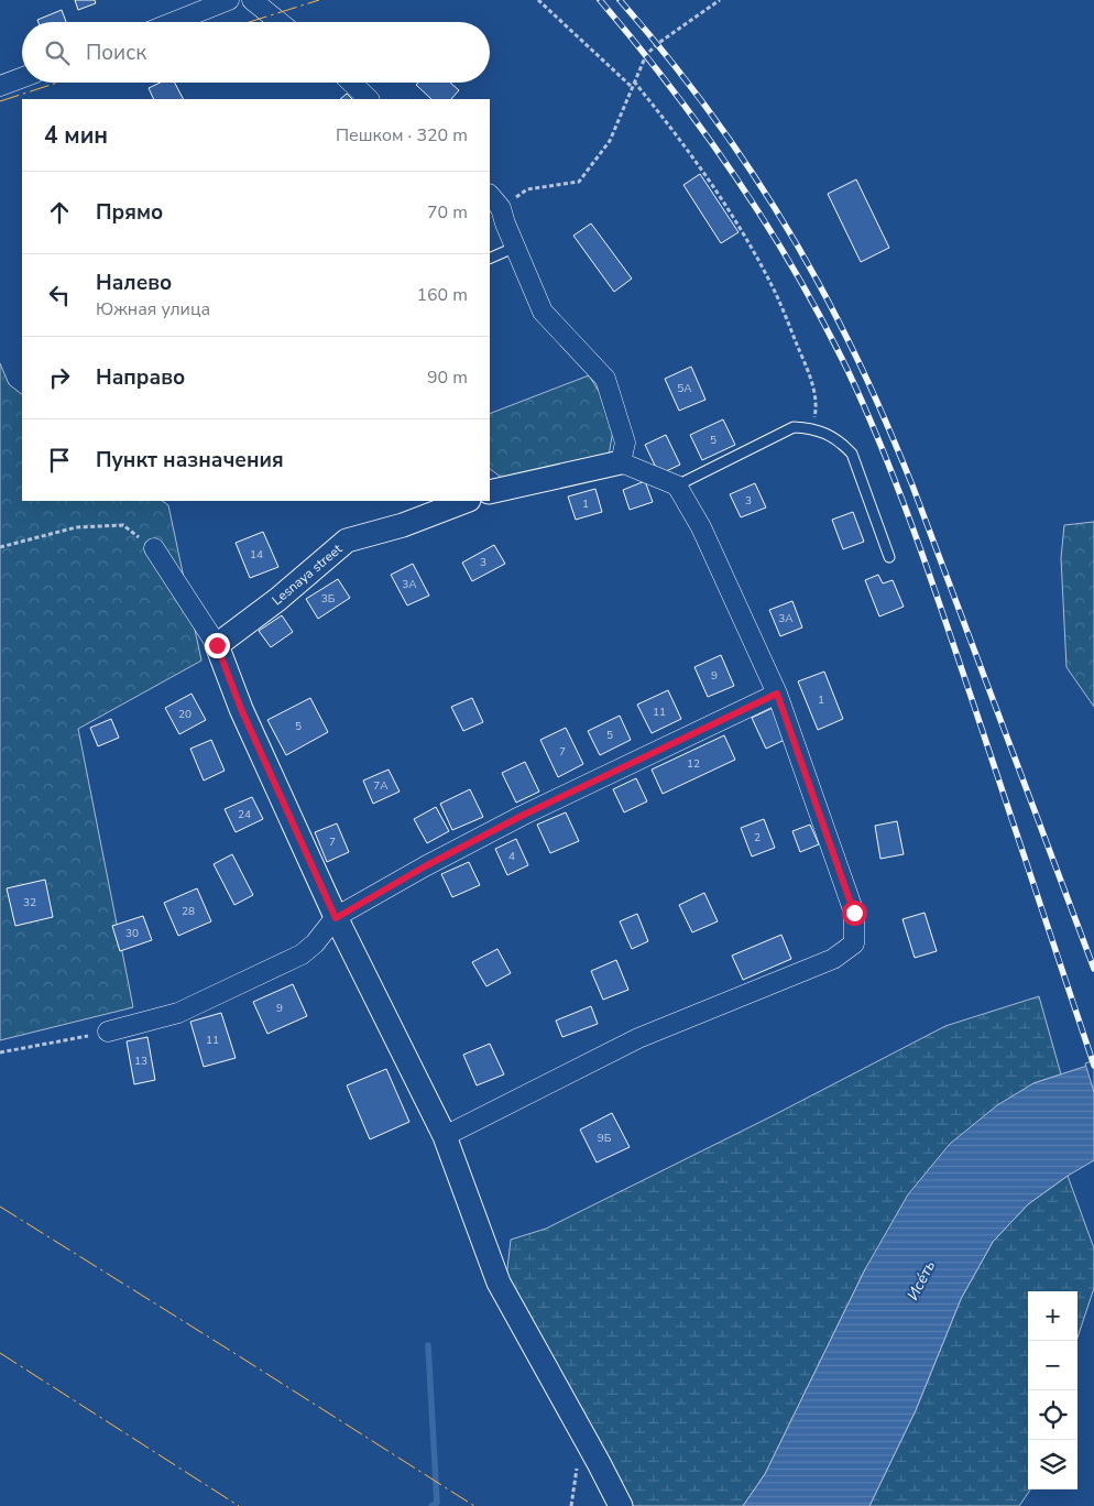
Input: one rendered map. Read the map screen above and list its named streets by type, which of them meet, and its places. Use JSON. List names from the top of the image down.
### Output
{
  "streets": {
    "street": ["Lesnaya street"]
  },
  "water": ["Исе́ть"],
  "house_numbers": [
    "5А",
    "5",
    "3",
    "1",
    "14",
    "3",
    "3А",
    "3Б",
    "3А",
    "9",
    "1",
    "11",
    "20",
    "5",
    "5",
    "7",
    "12",
    "7А",
    "24",
    "2",
    "7",
    "4",
    "32",
    "28",
    "30",
    "9",
    "11",
    "13",
    "9Б"
  ],
  "page": {
    "search": "Поиск",
    "heading": ["4 мин", "Пешком · 320 m"],
    "list": [
      ["Прямо", "70 m"],
      ["Налево", "Южная улица", "160 m"],
      ["Направо", "90 m"],
      "Пункт назначения"
    ],
    "map_buttons": ["+", "−"]
  }
}
